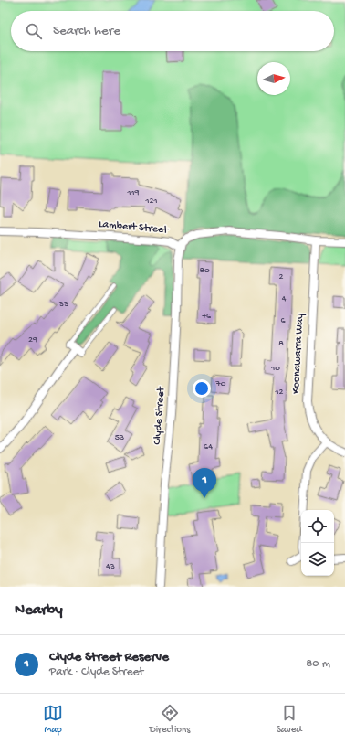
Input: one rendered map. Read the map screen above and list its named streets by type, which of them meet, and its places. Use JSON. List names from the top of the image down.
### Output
{
  "streets": {
    "street": ["Lambert Street", "Koonawarra Way", "Clyde Street"]
  },
  "crossings": [
    ["Lambert Street", "Koonawarra Way"],
    ["Lambert Street", "Clyde Street"]
  ],
  "house_numbers": [
    "119",
    "121",
    "80",
    "2",
    "4",
    "33",
    "76",
    "6",
    "29",
    "8",
    "10",
    "70",
    "12",
    "53",
    "64",
    "43"
  ],
  "north": "right",
  "page": {
    "search": "Search here",
    "pins": "1",
    "heading": "Nearby",
    "list": [
      {
        "mark": "1",
        "name": "Clyde Street Reserve",
        "note": "Park · Clyde Street",
        "value": "80 m"
      }
    ],
    "nav": ["Map", "Directions", "Saved"]
  }
}
